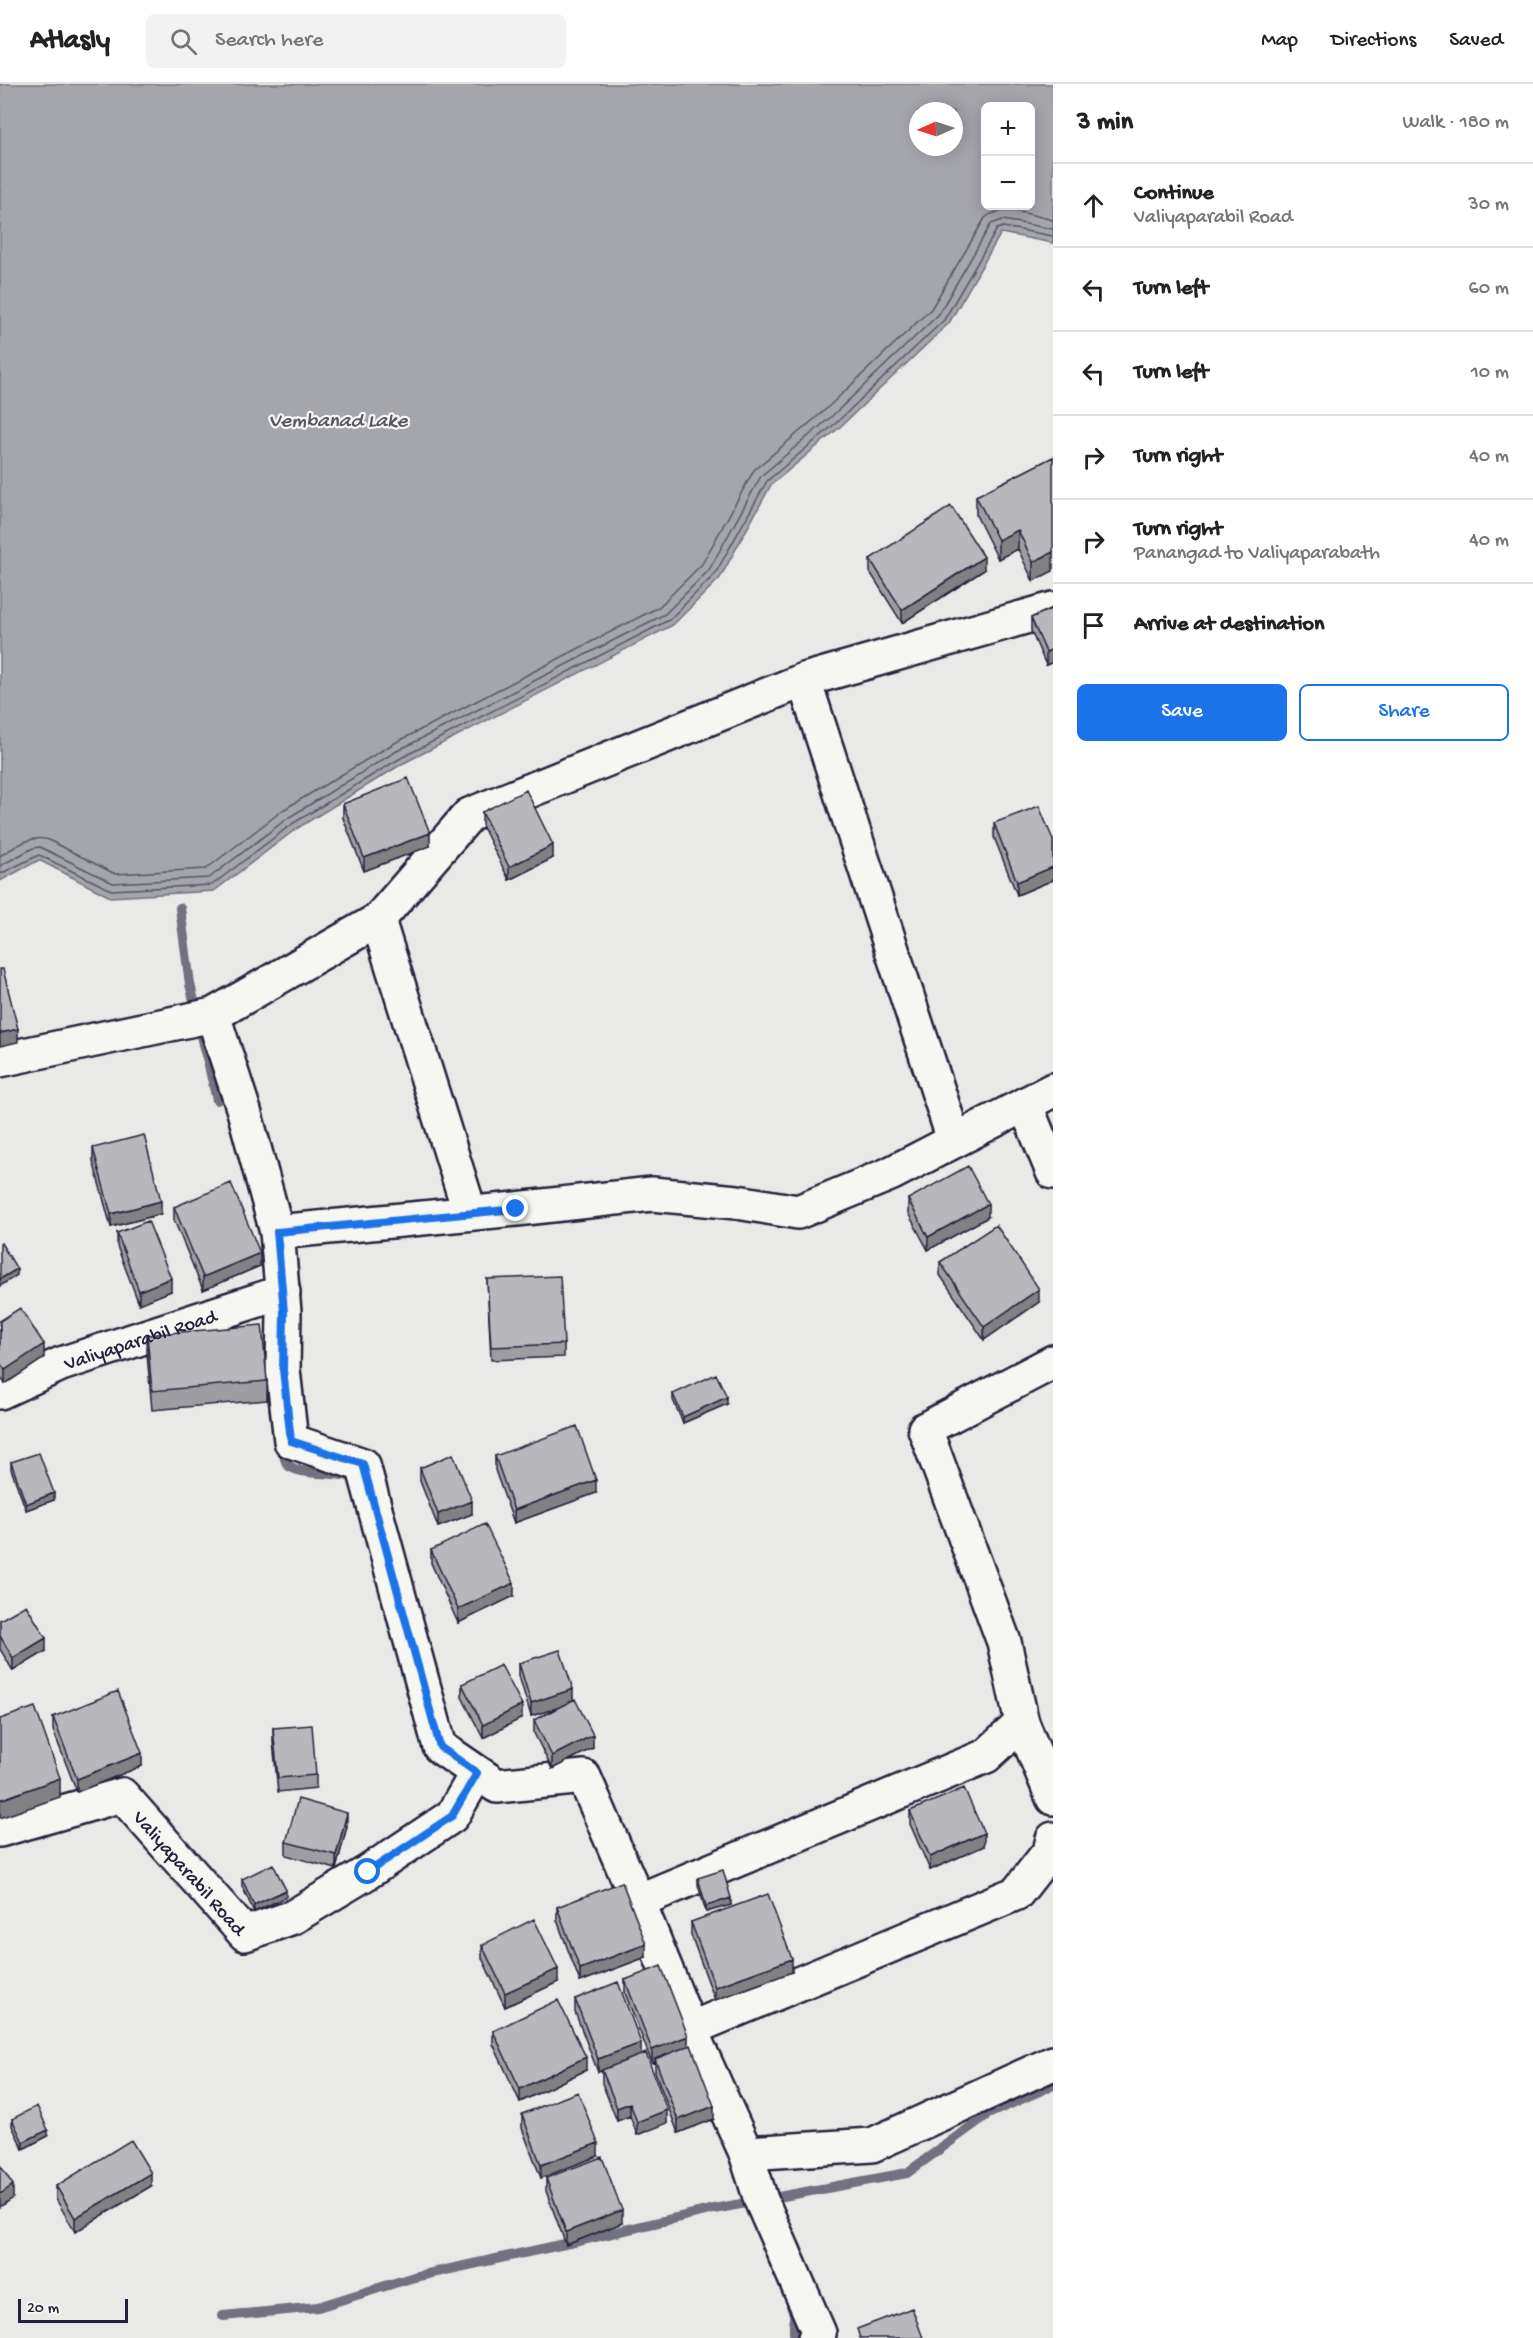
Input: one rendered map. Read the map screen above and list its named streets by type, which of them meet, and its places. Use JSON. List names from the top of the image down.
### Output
{
  "streets": {
    "street": ["Valiyaparabil Road"]
  },
  "water": ["Vembanad Lake"],
  "scale_bar": "20 m",
  "north": "left",
  "page": {
    "header": "Atlasly",
    "search": "Search here",
    "nav": ["Map", "Directions", "Saved"],
    "heading": ["3 min", "Walk · 180 m"],
    "map_buttons": ["+", "−"],
    "list": [
      ["Continue", "Valiyaparabil Road", "30 m"],
      ["Turn left", "60 m"],
      ["Turn left", "10 m"],
      ["Turn right", "40 m"],
      ["Turn right", "Panangad to Valiyaparabath", "40 m"],
      "Arrive at destination"
    ],
    "buttons": ["Save", "Share"],
    "scale": "20 m"
  }
}
